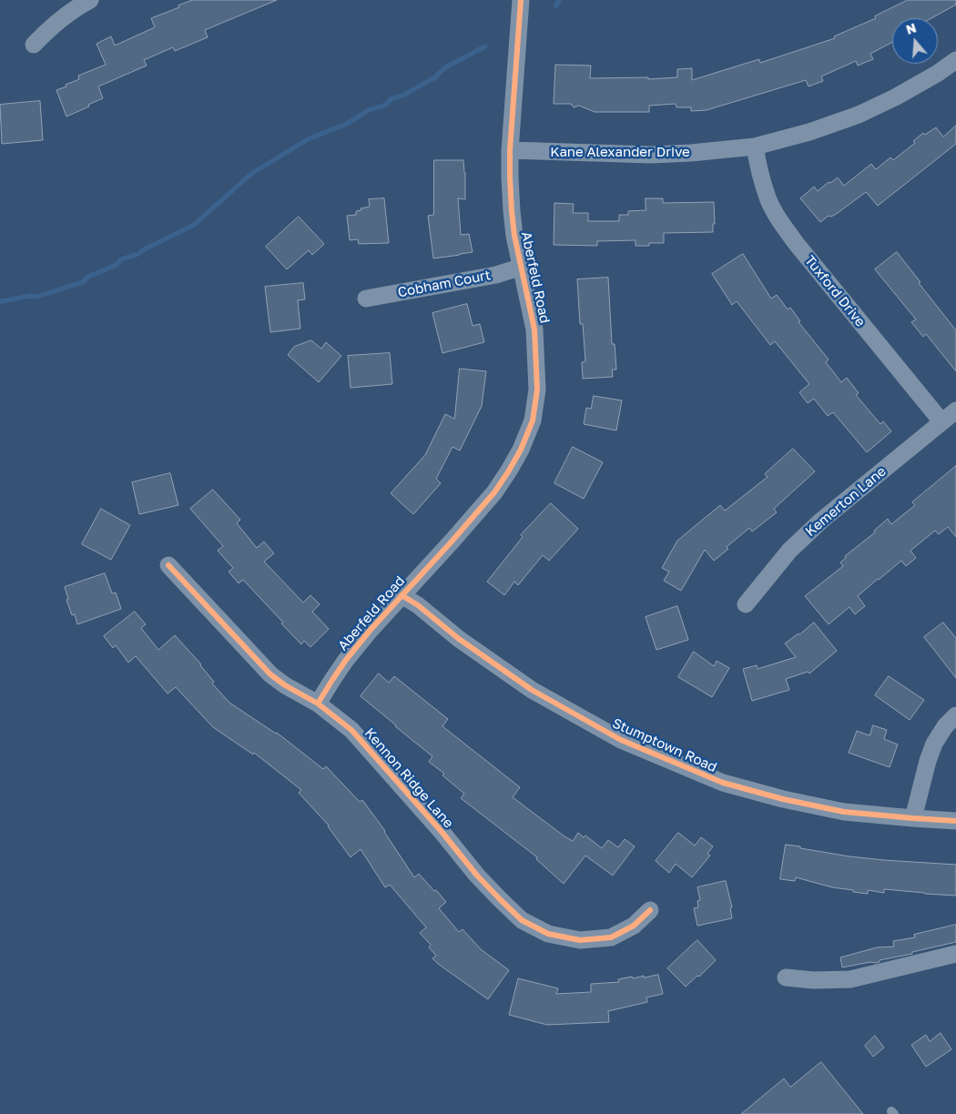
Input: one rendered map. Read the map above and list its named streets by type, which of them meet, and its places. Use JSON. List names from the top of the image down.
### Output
{
  "streets": {
    "street": [
      "Kane Alexander Drive",
      "Aberfeld Road",
      "Cobham Court",
      "Tuxford Drive",
      "Kemerton Lane",
      "Stumptown Road",
      "Kennon Ridge Lane"
    ]
  },
  "crossings": [
    ["Kane Alexander Drive", "Aberfeld Road"],
    ["Kane Alexander Drive", "Tuxford Drive"],
    ["Aberfeld Road", "Cobham Court"],
    ["Aberfeld Road", "Stumptown Road"],
    ["Aberfeld Road", "Kennon Ridge Lane"],
    ["Tuxford Drive", "Kemerton Lane"]
  ],
  "north": "top"
}
